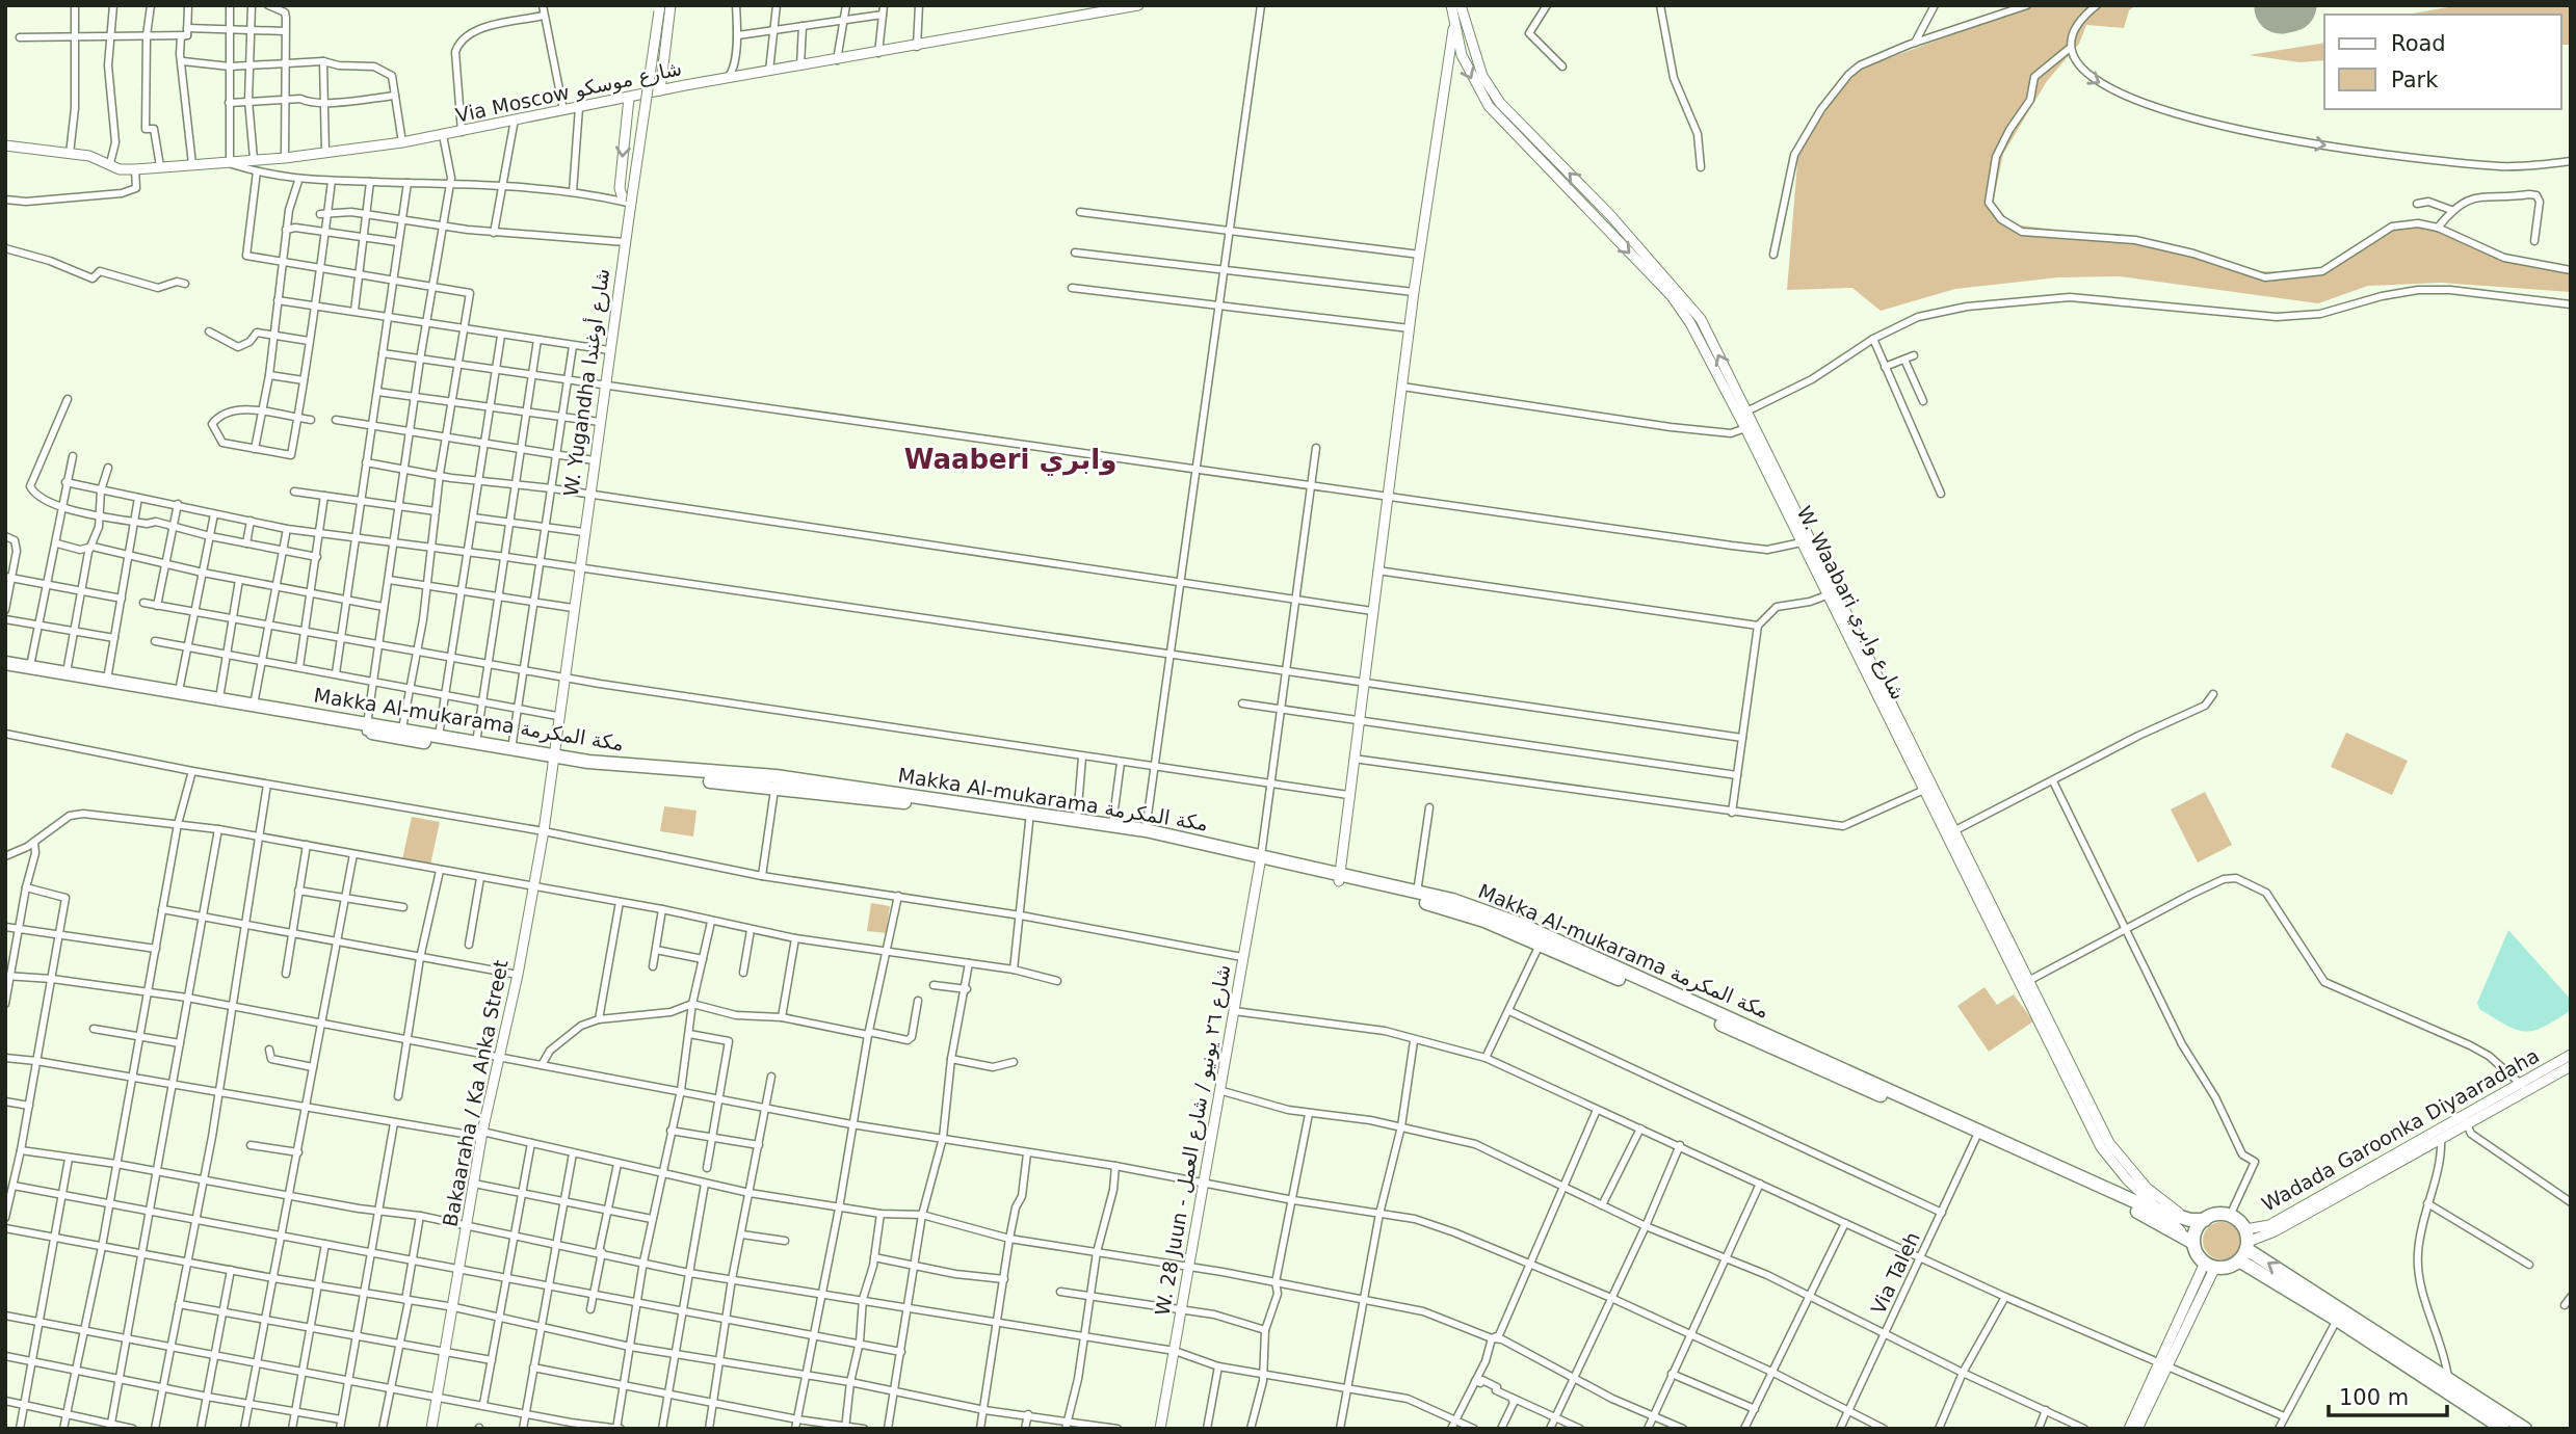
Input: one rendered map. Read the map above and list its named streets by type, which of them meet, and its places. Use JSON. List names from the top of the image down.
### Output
{
  "streets": {
    "highway": ["Makka Al-mukarama مكة المكرمة"],
    "main road": [
      "Via Moscow شارع موسكو",
      "W. Yugandha شارع أوغندا",
      "W. Waabari شارع وابري",
      "Bakaaraha / Ka Anka Street",
      "Wadada Garoonka Diyaaradaha",
      "W. 28 Juun - شارع ٢٦ يونيو / شارع العمل"
    ],
    "street": ["Via Taleh"]
  },
  "crossings": [
    ["W. Yugandha شارع أوغندا", "Makka Al-mukarama مكة المكرمة"],
    ["W. Yugandha شارع أوغندا", "Bakaaraha / Ka Anka Street"],
    ["W. Waabari شارع وابري", "Makka Al-mukarama مكة المكرمة"],
    ["W. Waabari شارع وابري", "Wadada Garoonka Diyaaradaha"],
    ["Makka Al-mukarama مكة المكرمة", "Bakaaraha / Ka Anka Street"],
    ["Makka Al-mukarama مكة المكرمة", "Wadada Garoonka Diyaaradaha"],
    ["Makka Al-mukarama مكة المكرمة", "W. 28 Juun - شارع ٢٦ يونيو / شارع العمل"],
    ["Makka Al-mukarama مكة المكرمة", "Via Taleh"]
  ],
  "districts": ["Waaberi وابري"],
  "legend": ["Road", "Park"],
  "scale_bar": "100 m"
}
